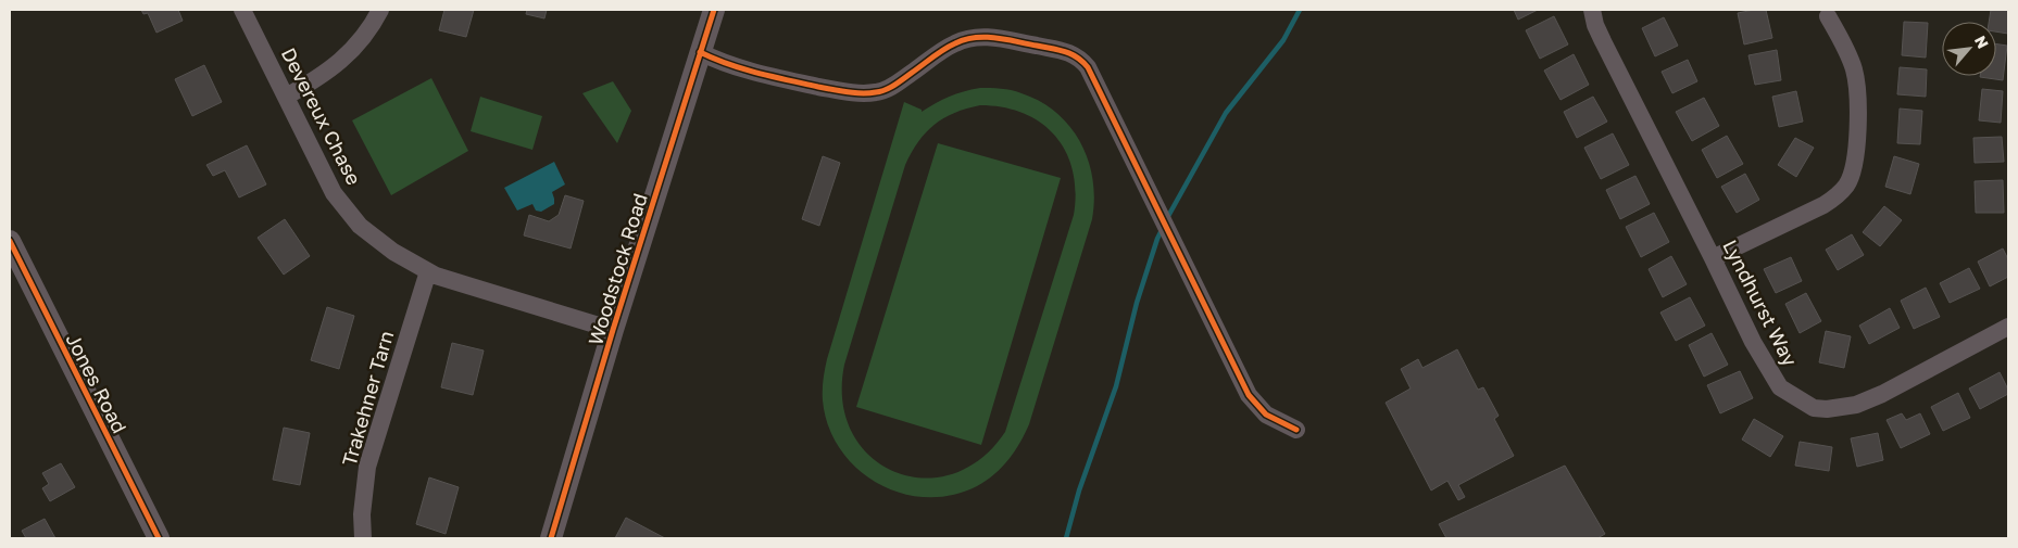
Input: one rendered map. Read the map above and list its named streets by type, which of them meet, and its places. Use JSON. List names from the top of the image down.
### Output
{
  "streets": {
    "street": [
      "Devereux Chase",
      "Woodstock Road",
      "Lyndhurst Way",
      "Jones Road",
      "Trakehner Tarn"
    ]
  },
  "crossings": [
    ["Devereux Chase", "Woodstock Road"],
    ["Devereux Chase", "Trakehner Tarn"]
  ],
  "north": "top right"
}
